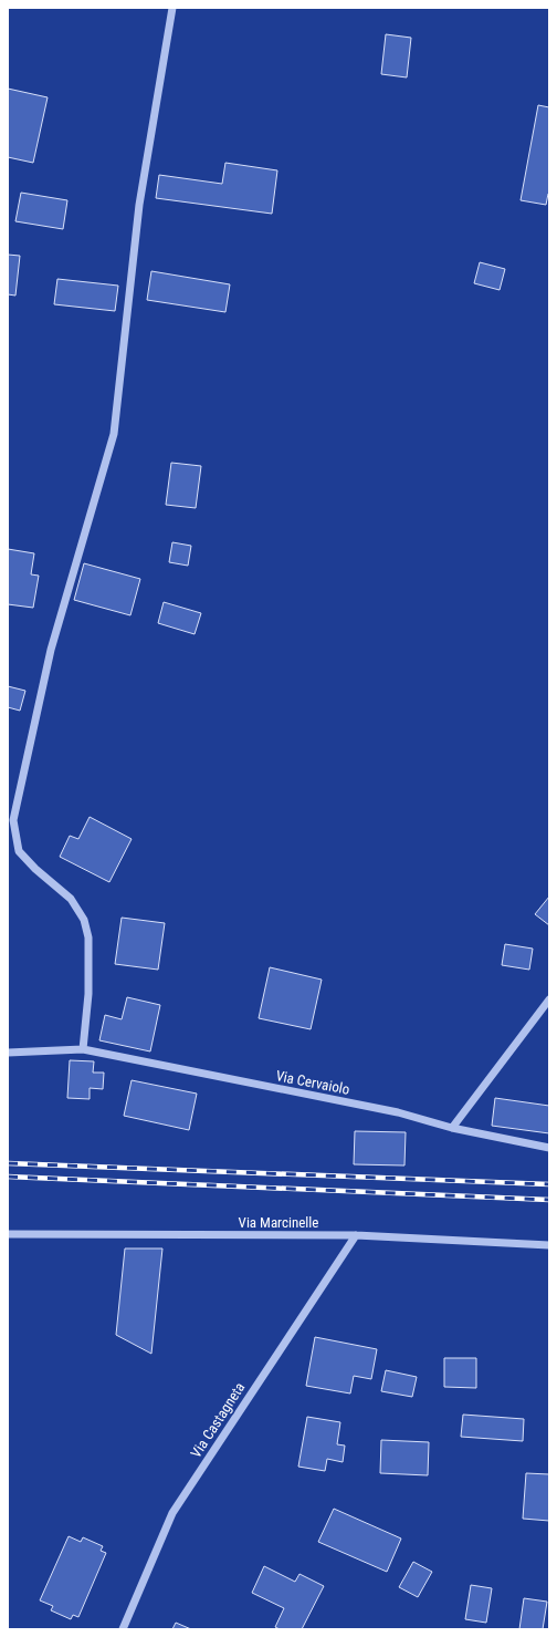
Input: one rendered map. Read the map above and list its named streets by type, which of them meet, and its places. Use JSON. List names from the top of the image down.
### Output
{
  "streets": {
    "street": ["Via Cervaiolo", "Via Marcinelle", "Via Castagneta"]
  },
  "crossings": [
    ["Via Marcinelle", "Via Castagneta"]
  ]
}
